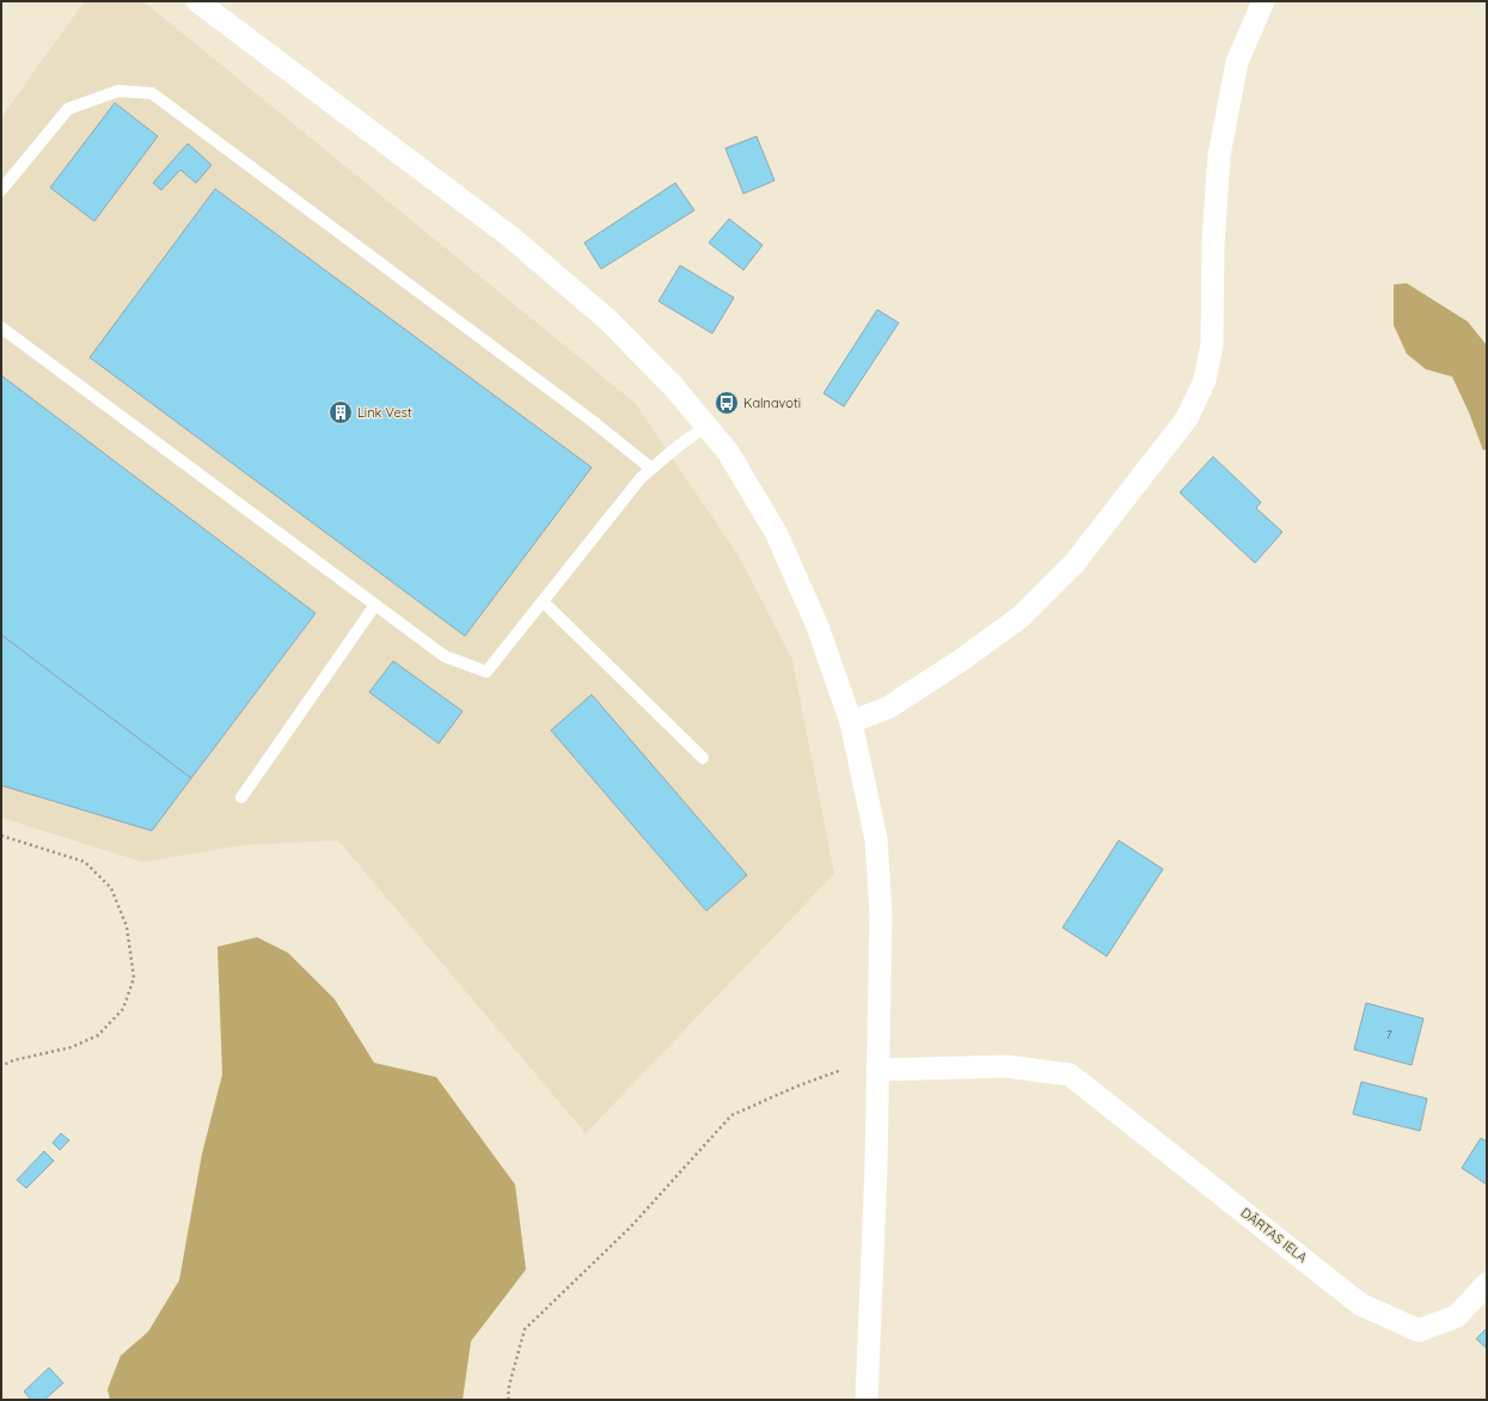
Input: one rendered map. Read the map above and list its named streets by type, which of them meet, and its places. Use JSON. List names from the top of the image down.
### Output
{
  "streets": {
    "street": ["DĀRTAS IELA"]
  },
  "places": {
    "bus stop": ["Kalnavoti"],
    "building": ["Link Vest"]
  },
  "house_numbers": ["7"]
}
